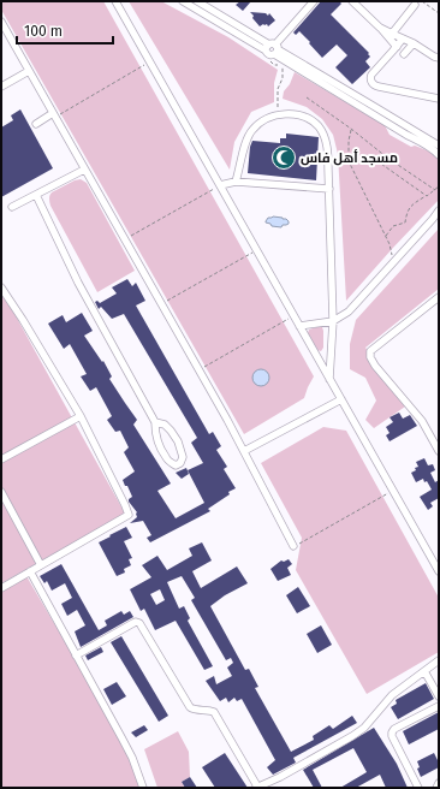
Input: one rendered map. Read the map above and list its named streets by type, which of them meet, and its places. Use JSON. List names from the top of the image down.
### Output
{
  "places": {
    "mosque": ["مسجد أهل فاس"]
  },
  "scale_bar": "100 m"
}
